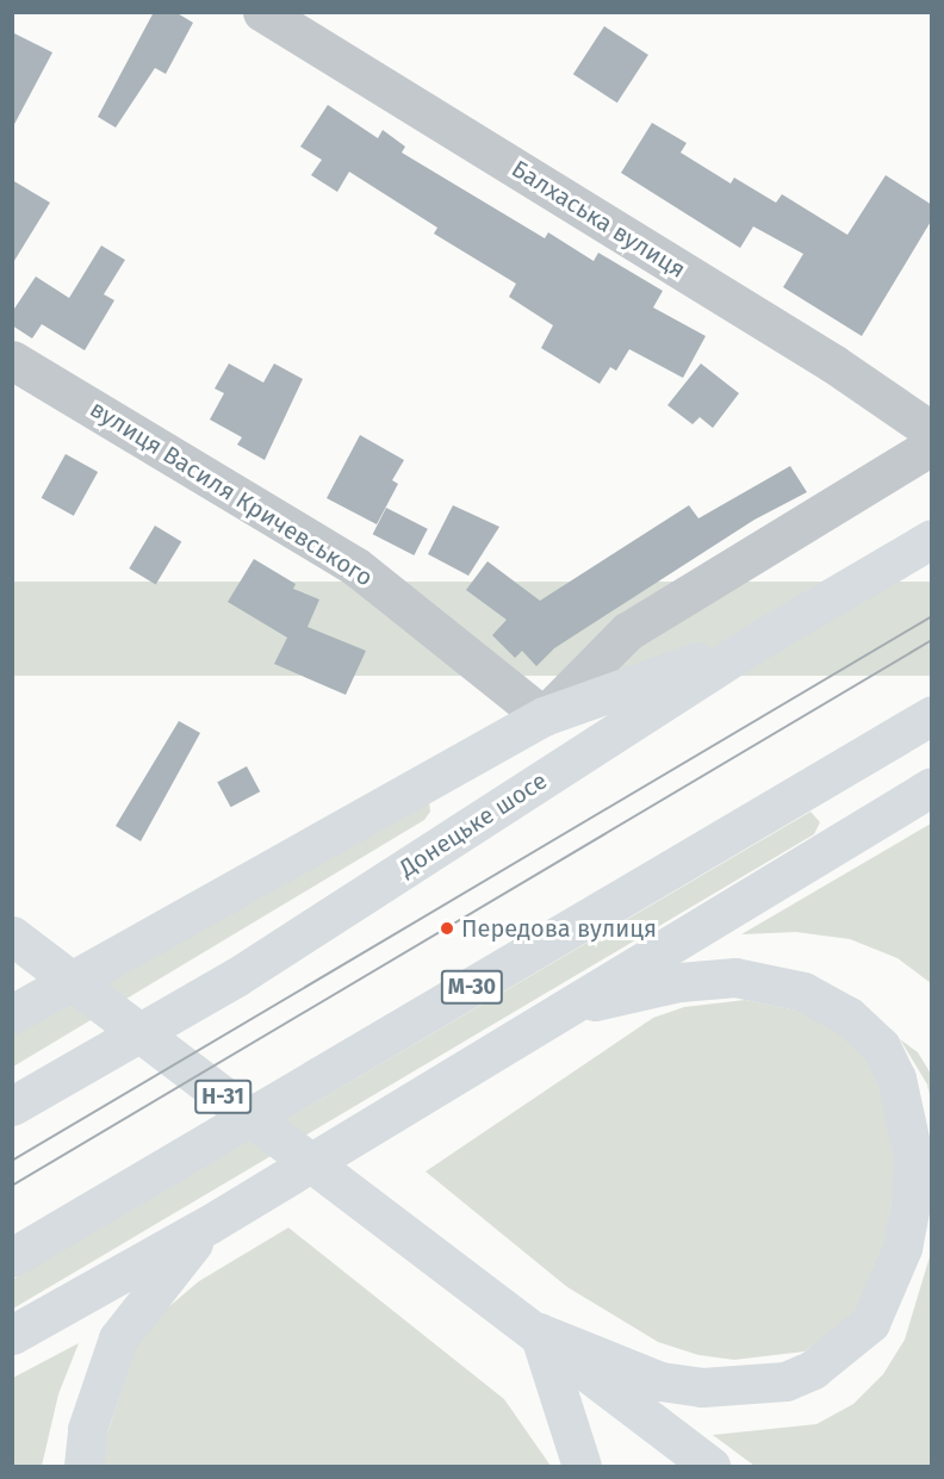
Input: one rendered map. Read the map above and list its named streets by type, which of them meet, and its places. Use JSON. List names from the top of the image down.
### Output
{
  "streets": {
    "main road": ["Донецьке шосе", "М-30", "Н-31"],
    "street": ["Балхаська вулиця", "вулиця Василя Кричевського"]
  },
  "places": ["Передова вулиця"]
}
